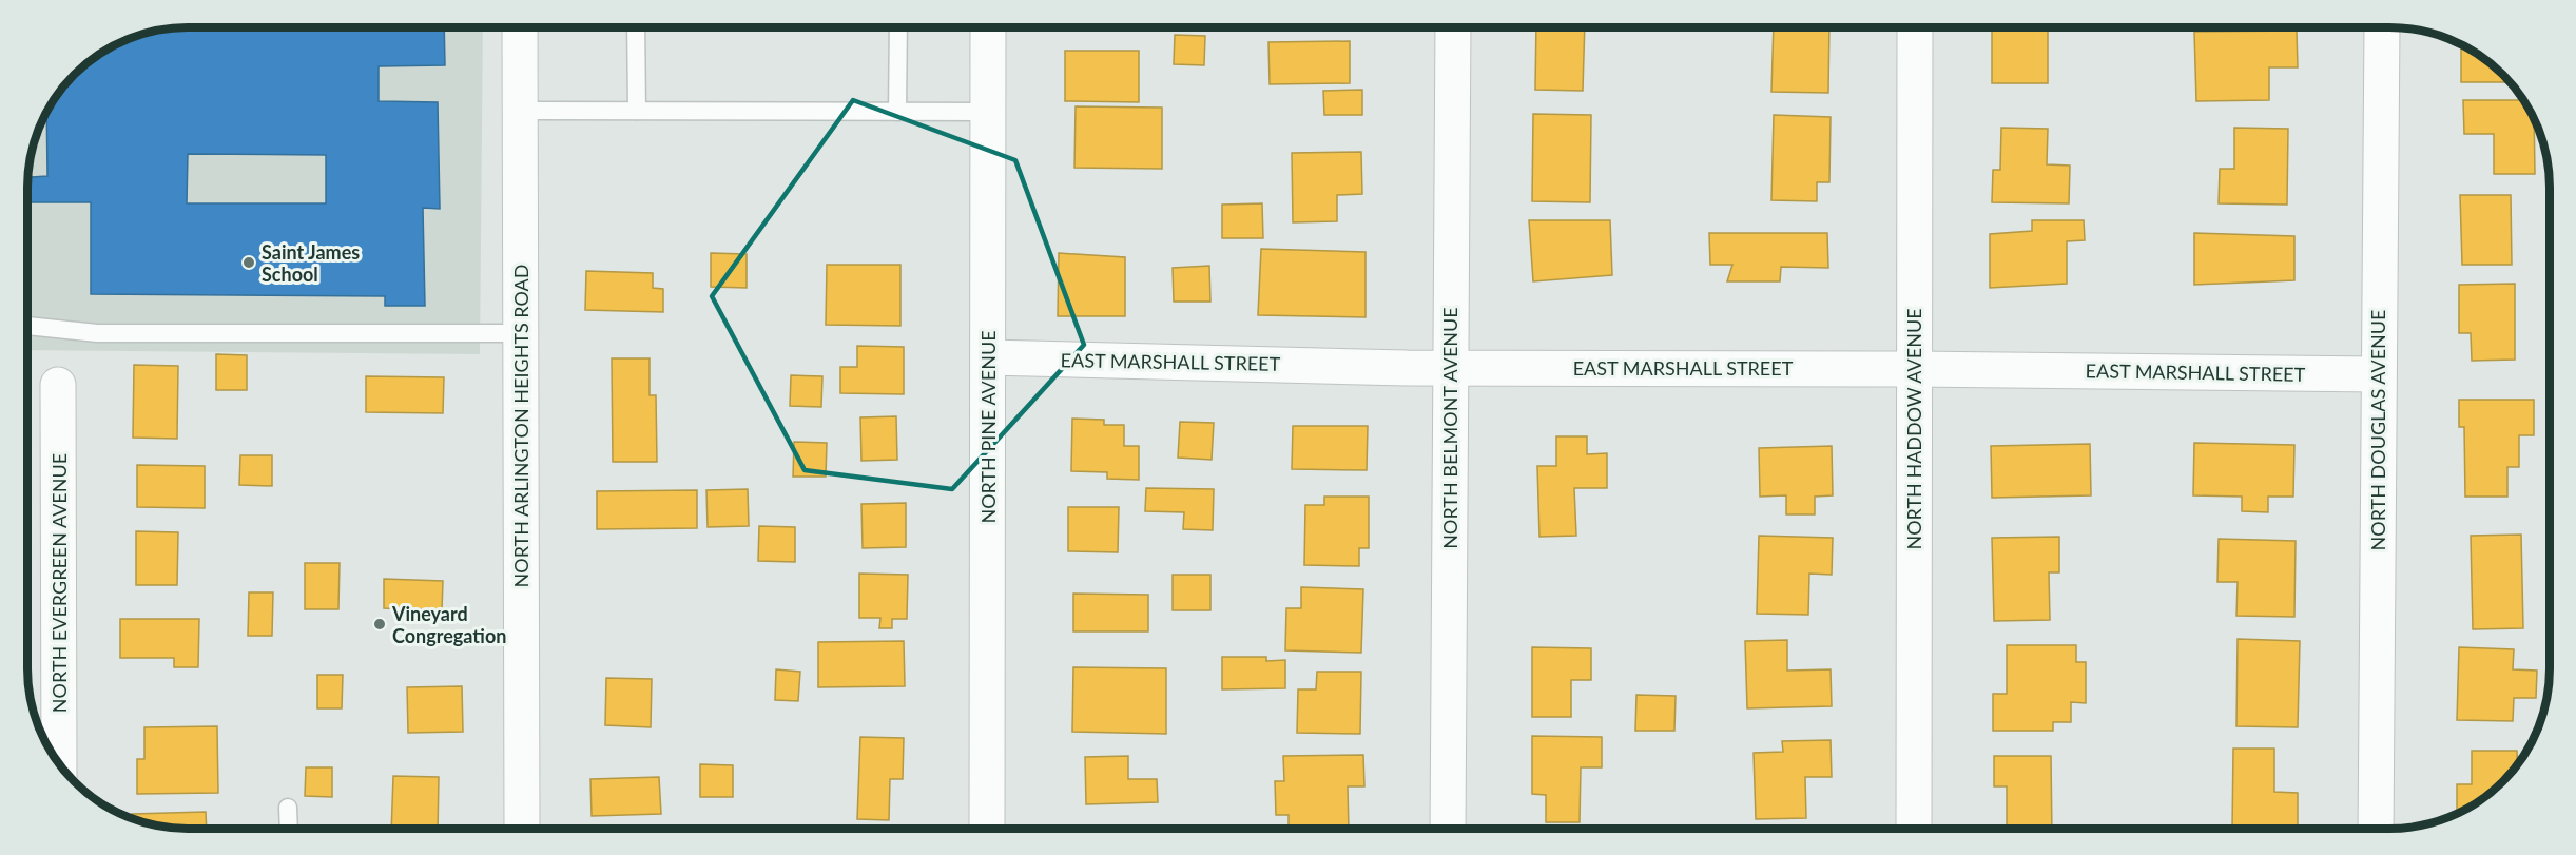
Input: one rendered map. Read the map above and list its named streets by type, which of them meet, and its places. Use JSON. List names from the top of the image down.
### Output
{
  "streets": {
    "street": [
      "EAST MARSHALL STREET",
      "NORTH ARLINGTON HEIGHTS ROAD",
      "NORTH PINE AVENUE",
      "NORTH BELMONT AVENUE",
      "NORTH HADDOW AVENUE",
      "NORTH DOUGLAS AVENUE",
      "NORTH EVERGREEN AVENUE"
    ]
  },
  "crossings": [
    ["EAST MARSHALL STREET", "NORTH PINE AVENUE"],
    ["EAST MARSHALL STREET", "NORTH BELMONT AVENUE"],
    ["EAST MARSHALL STREET", "NORTH HADDOW AVENUE"],
    ["EAST MARSHALL STREET", "NORTH DOUGLAS AVENUE"]
  ],
  "places": ["Saint James School", "Vineyard Congregation"]
}
